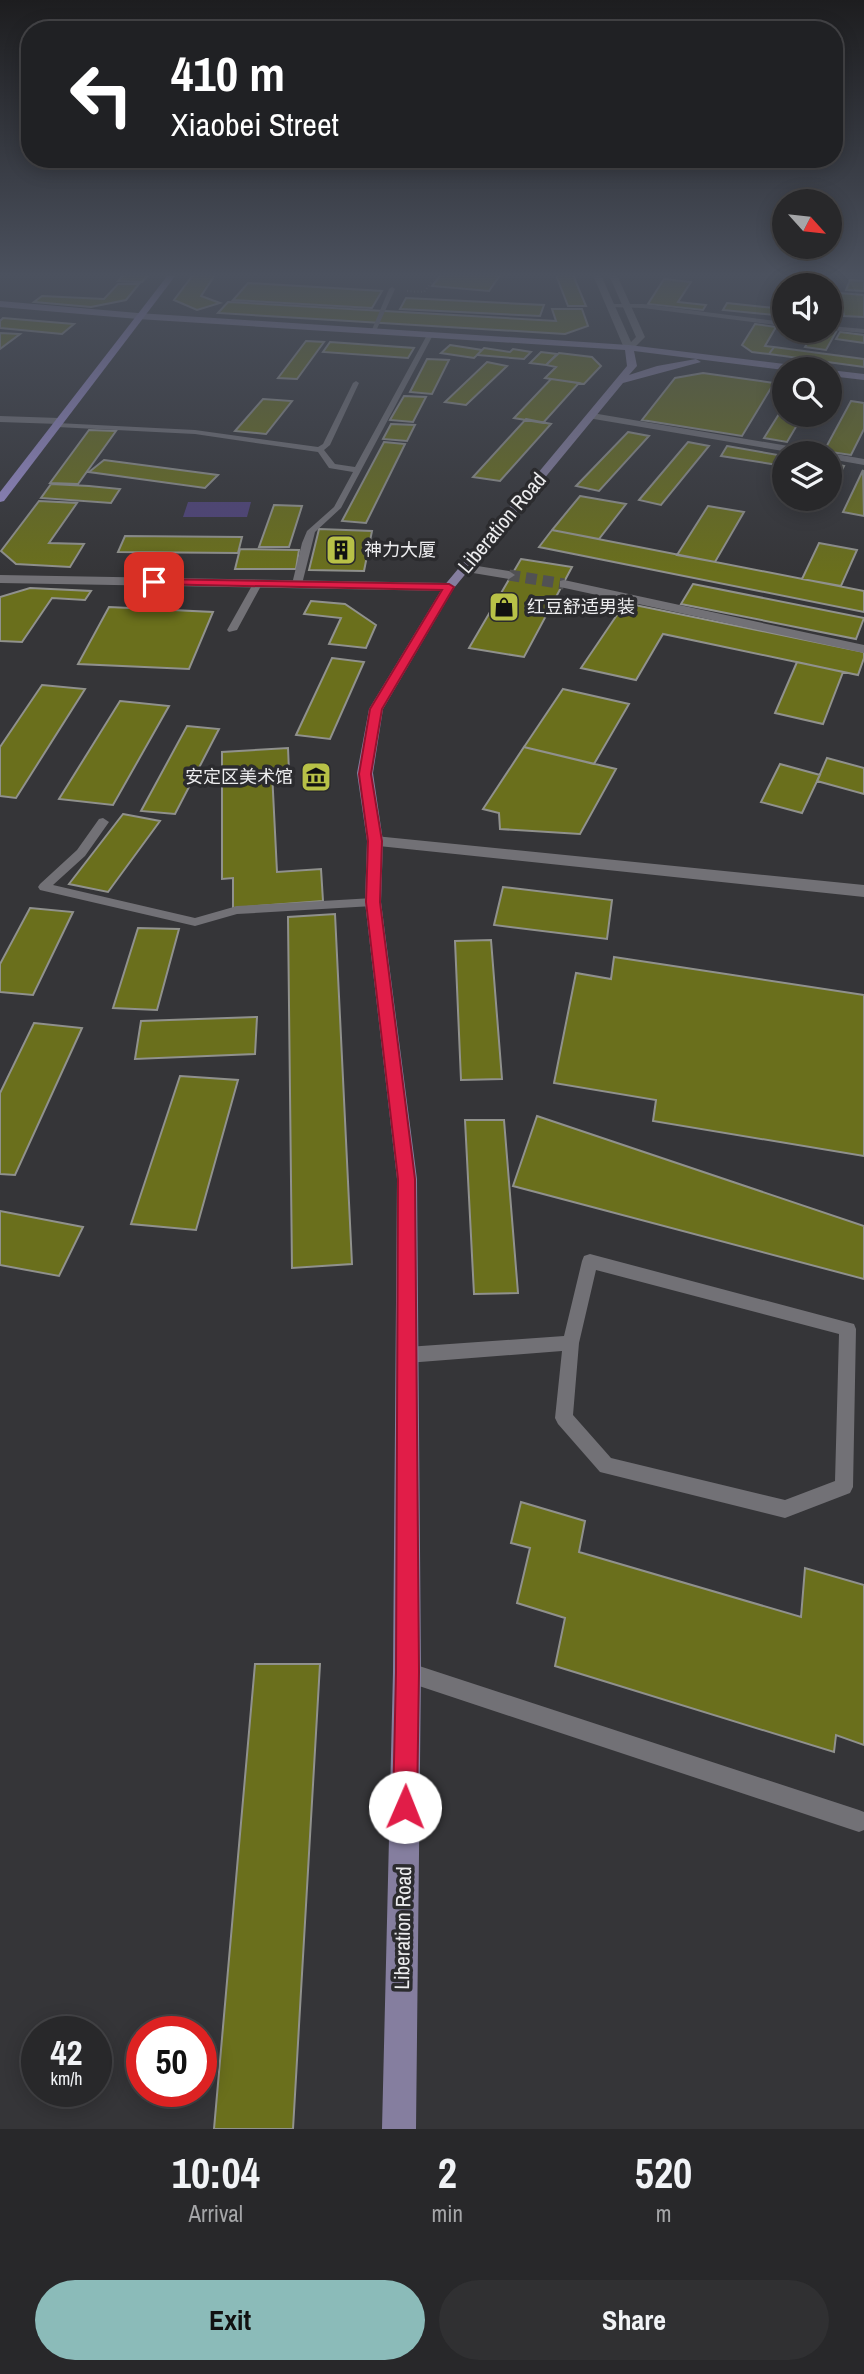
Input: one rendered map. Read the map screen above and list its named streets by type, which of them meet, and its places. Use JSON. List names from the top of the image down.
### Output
{
  "streets": {
    "main road": ["Liberation Road"]
  },
  "places": {
    "building": ["神力大厦"],
    "shop": ["红豆舒适男装"],
    "museum": ["安定区美术馆"]
  },
  "north": "bottom right",
  "page": {
    "turn": ["410 m", "Xiaobei Street"],
    "speed": "42 km/h",
    "limit": "50",
    "eta": [
      "10:04",
      "Arrival",
      "2",
      "min",
      "520",
      "m"
    ],
    "buttons": ["Exit", "Share"]
  }
}
